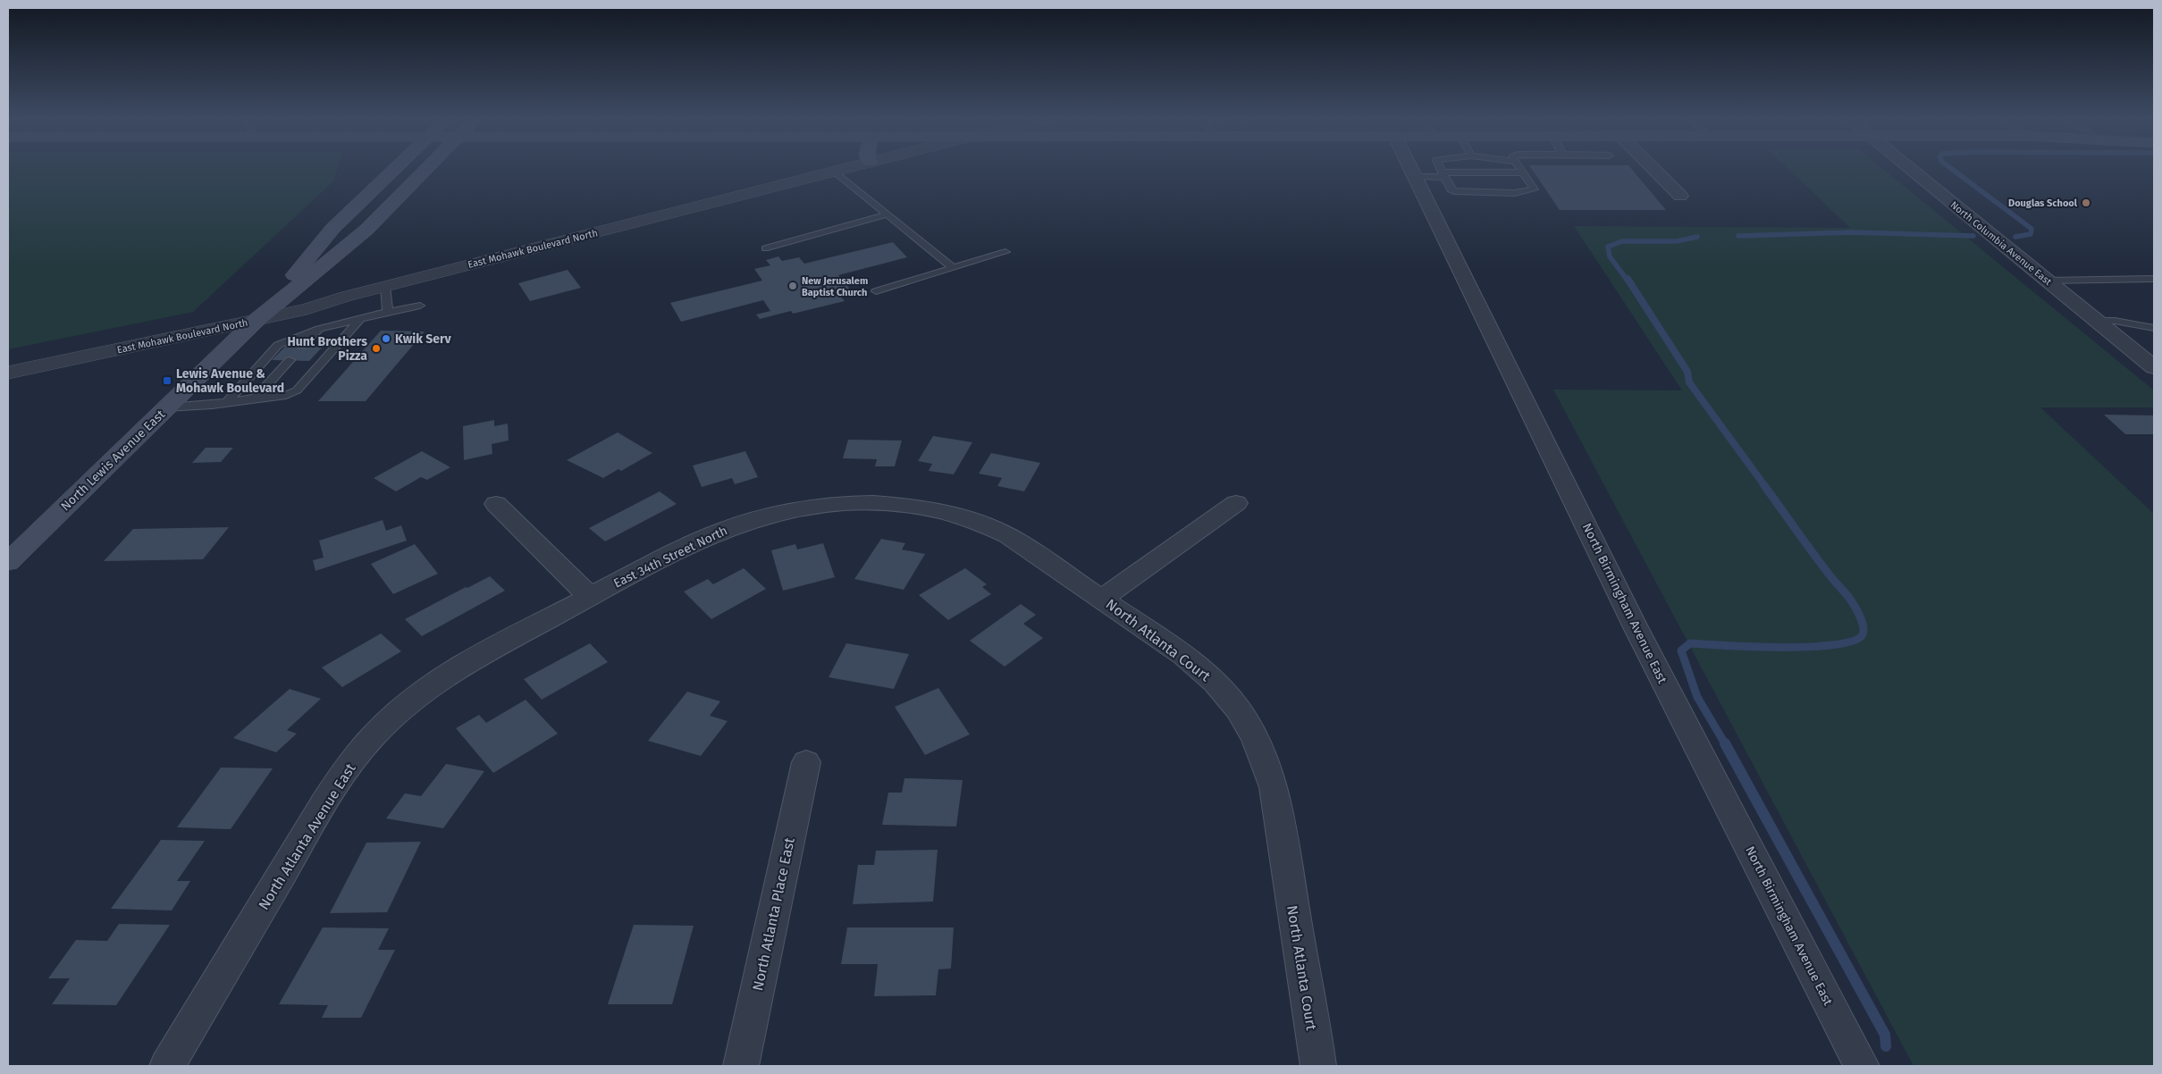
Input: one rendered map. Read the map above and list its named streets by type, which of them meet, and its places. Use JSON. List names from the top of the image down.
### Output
{
  "streets": {
    "main road": ["North Lewis Avenue East"],
    "street": [
      "North Columbia Avenue East",
      "East Mohawk Boulevard North",
      "East 34th Street North",
      "North Birmingham Avenue East",
      "North Atlanta Court",
      "North Atlanta Avenue East",
      "North Atlanta Place East"
    ]
  },
  "crossings": [
    ["East Mohawk Boulevard North", "North Lewis Avenue East"],
    ["East 34th Street North", "North Atlanta Court"],
    ["East 34th Street North", "North Atlanta Avenue East"]
  ],
  "places": {
    "other": [
      "Douglas School",
      "New Jerusalem Baptist Church",
      "Kwik Serv",
      "Hunt Brothers Pizza"
    ],
    "transit": ["Lewis Avenue & Mohawk Boulevard"]
  }
}
